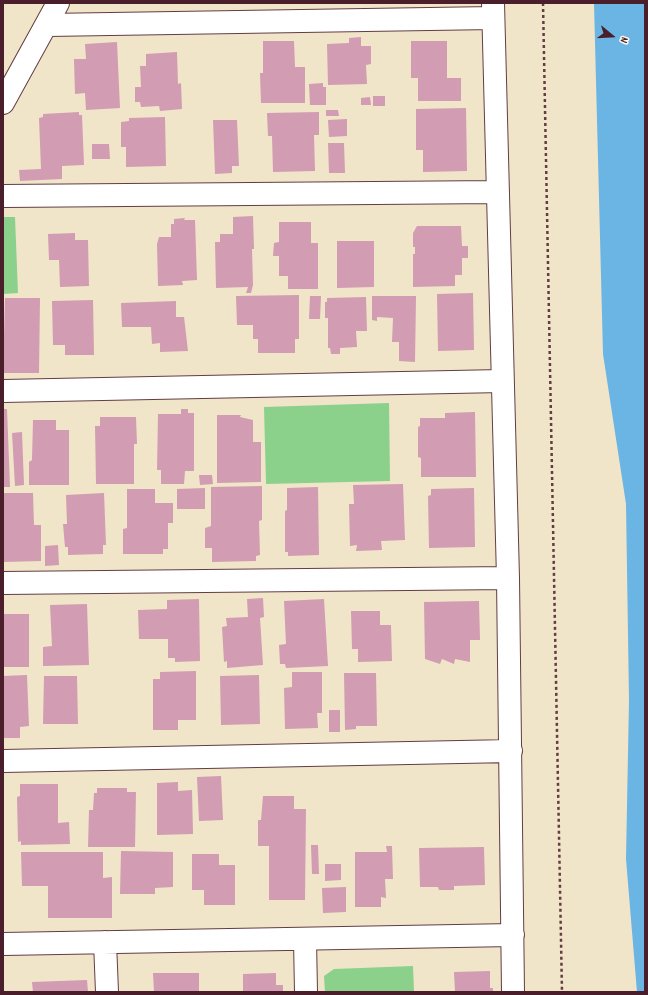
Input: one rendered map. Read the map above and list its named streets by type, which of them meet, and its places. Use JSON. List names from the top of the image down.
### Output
{
  "north": "right"
}
